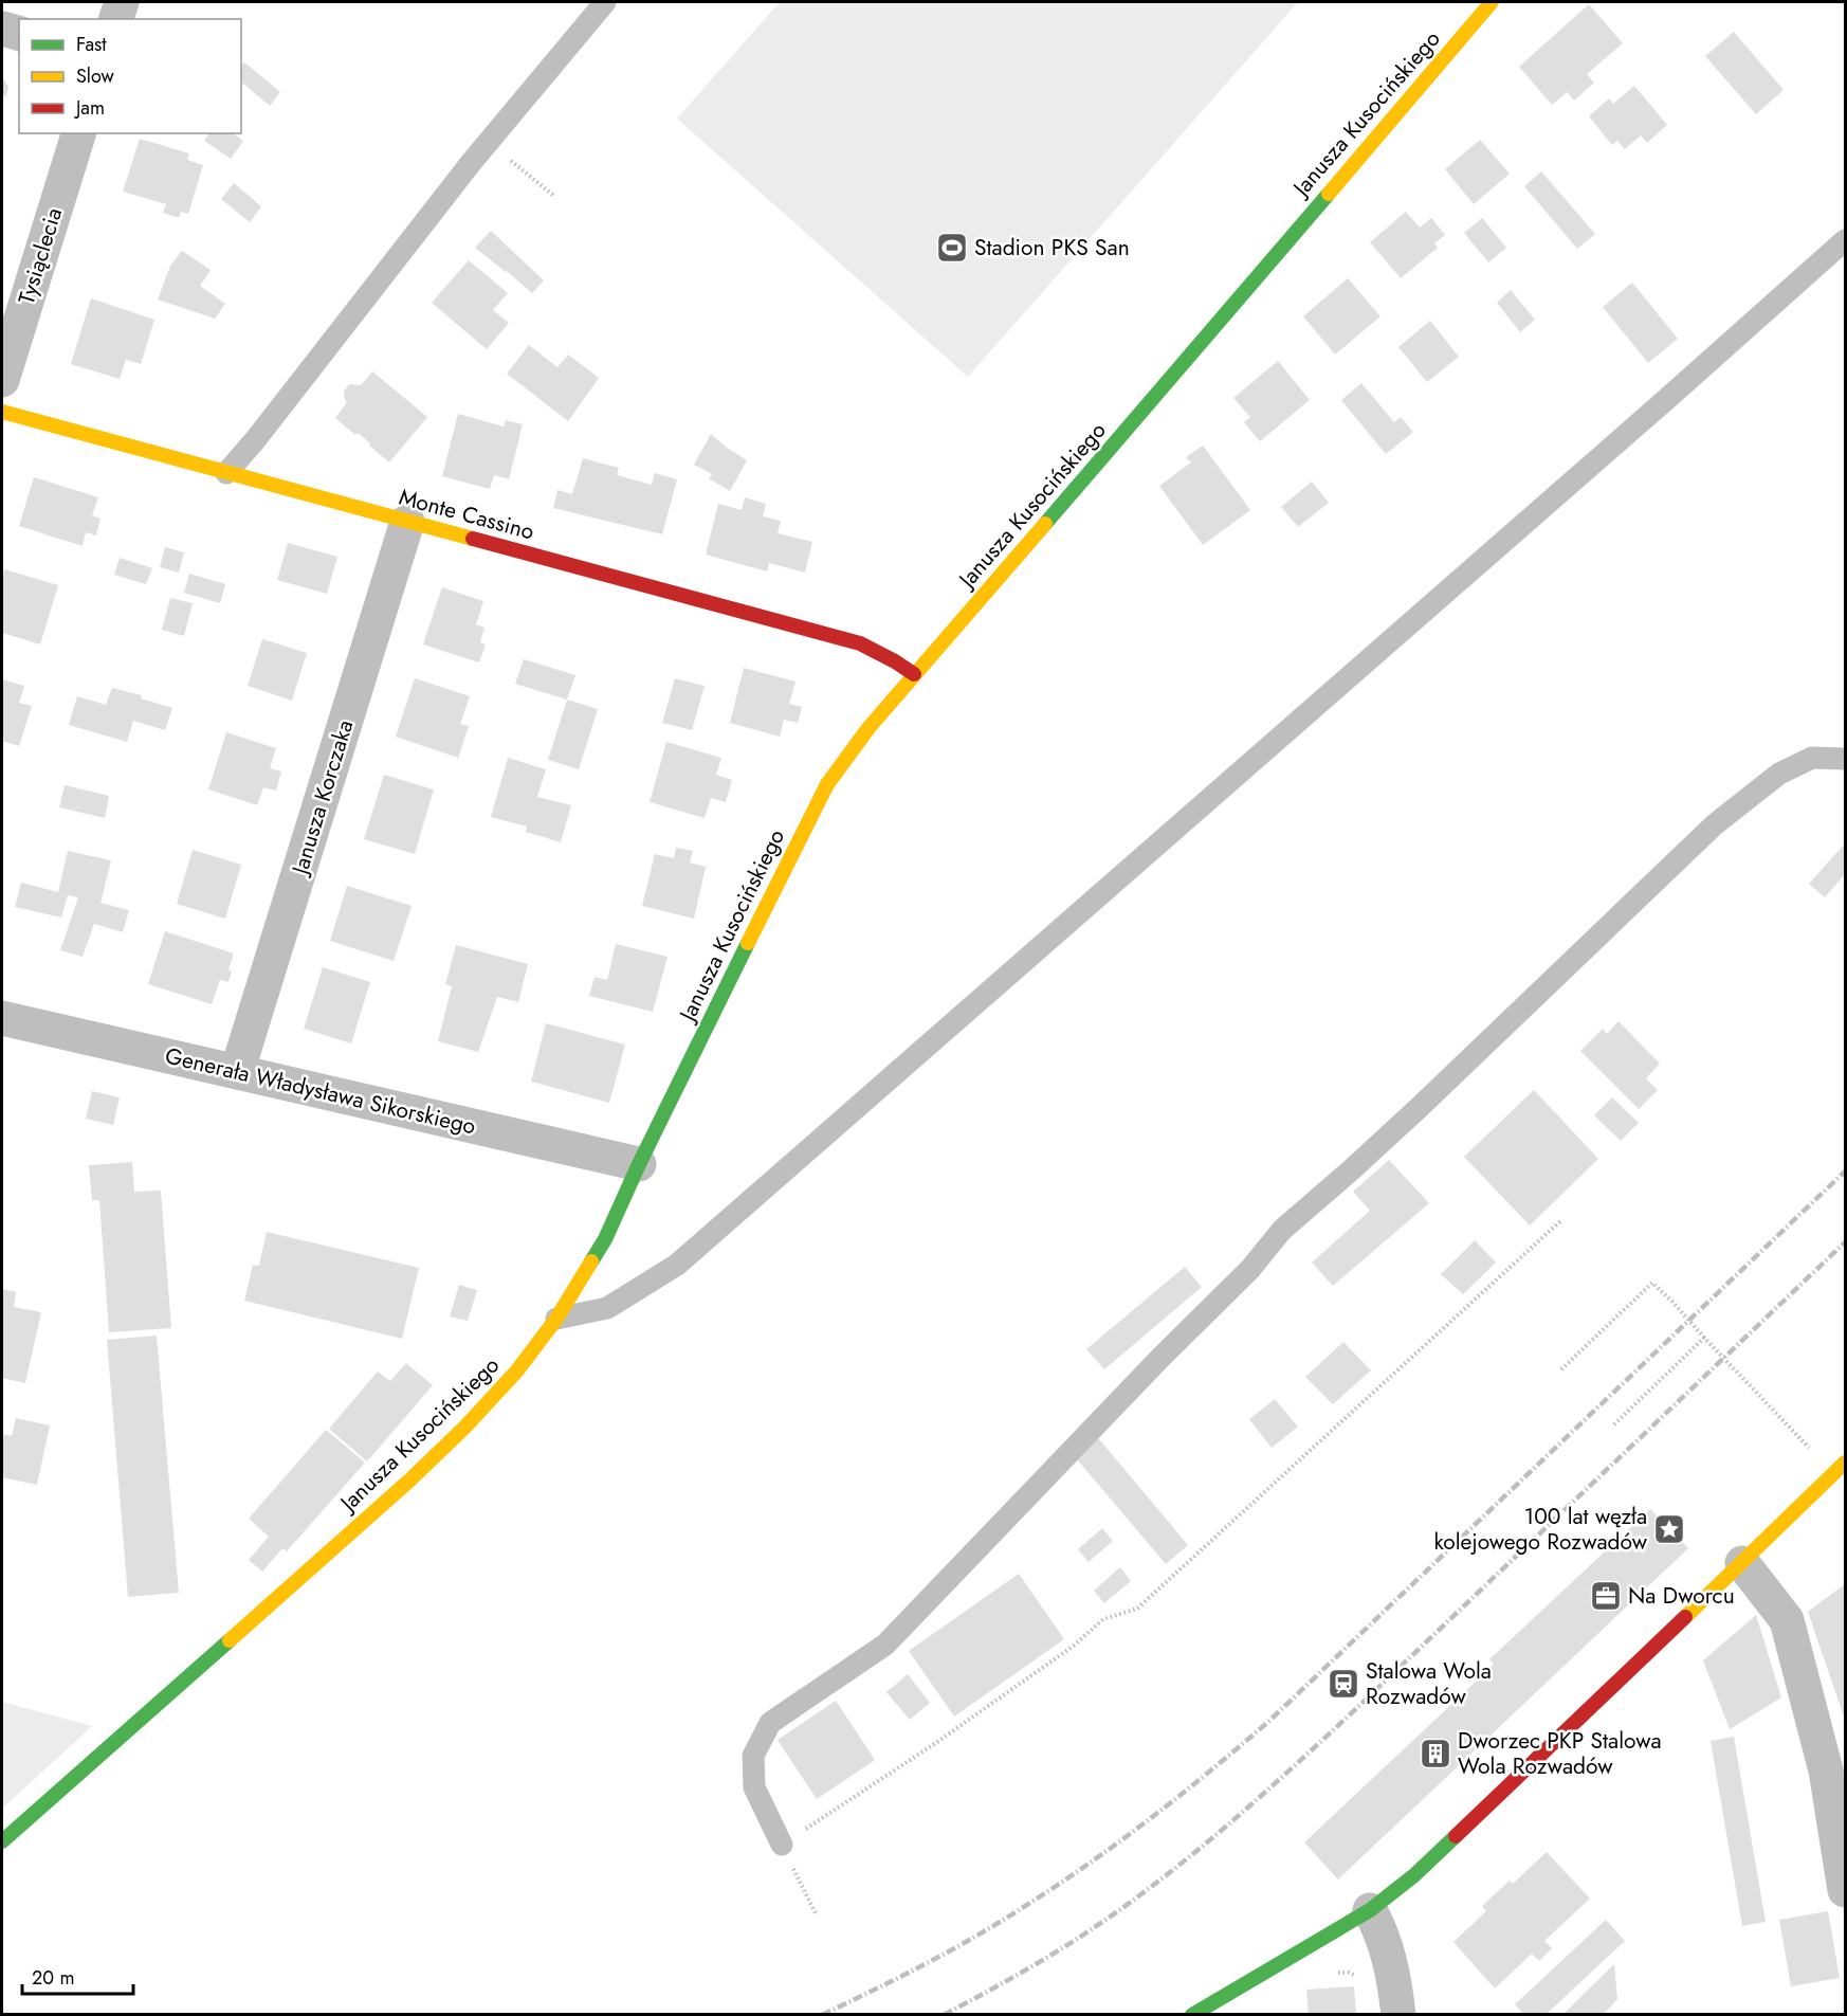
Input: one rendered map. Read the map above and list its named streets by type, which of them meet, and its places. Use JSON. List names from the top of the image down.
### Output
{
  "streets": {
    "street": [
      "Janusza Kusocińskiego",
      "Tysiąclecia",
      "Monte Cassino",
      "Janusza Korczaka",
      "Generała Władysława Sikorskiego"
    ]
  },
  "crossings": [
    ["Janusza Kusocińskiego", "Monte Cassino"],
    ["Janusza Kusocińskiego", "Generała Władysława Sikorskiego"],
    ["Monte Cassino", "Janusza Korczaka"],
    ["Janusza Korczaka", "Generała Władysława Sikorskiego"]
  ],
  "places": {
    "sports": ["Stadion PKS San"],
    "place": ["100 lat węzła kolejowego Rozwadów"],
    "office": ["Na Dworcu"],
    "station": ["Stalowa Wola Rozwadów"],
    "building": ["Dworzec PKP Stalowa Wola Rozwadów"]
  },
  "legend": ["Fast", "Slow", "Jam"],
  "scale_bar": "20 m"
}
